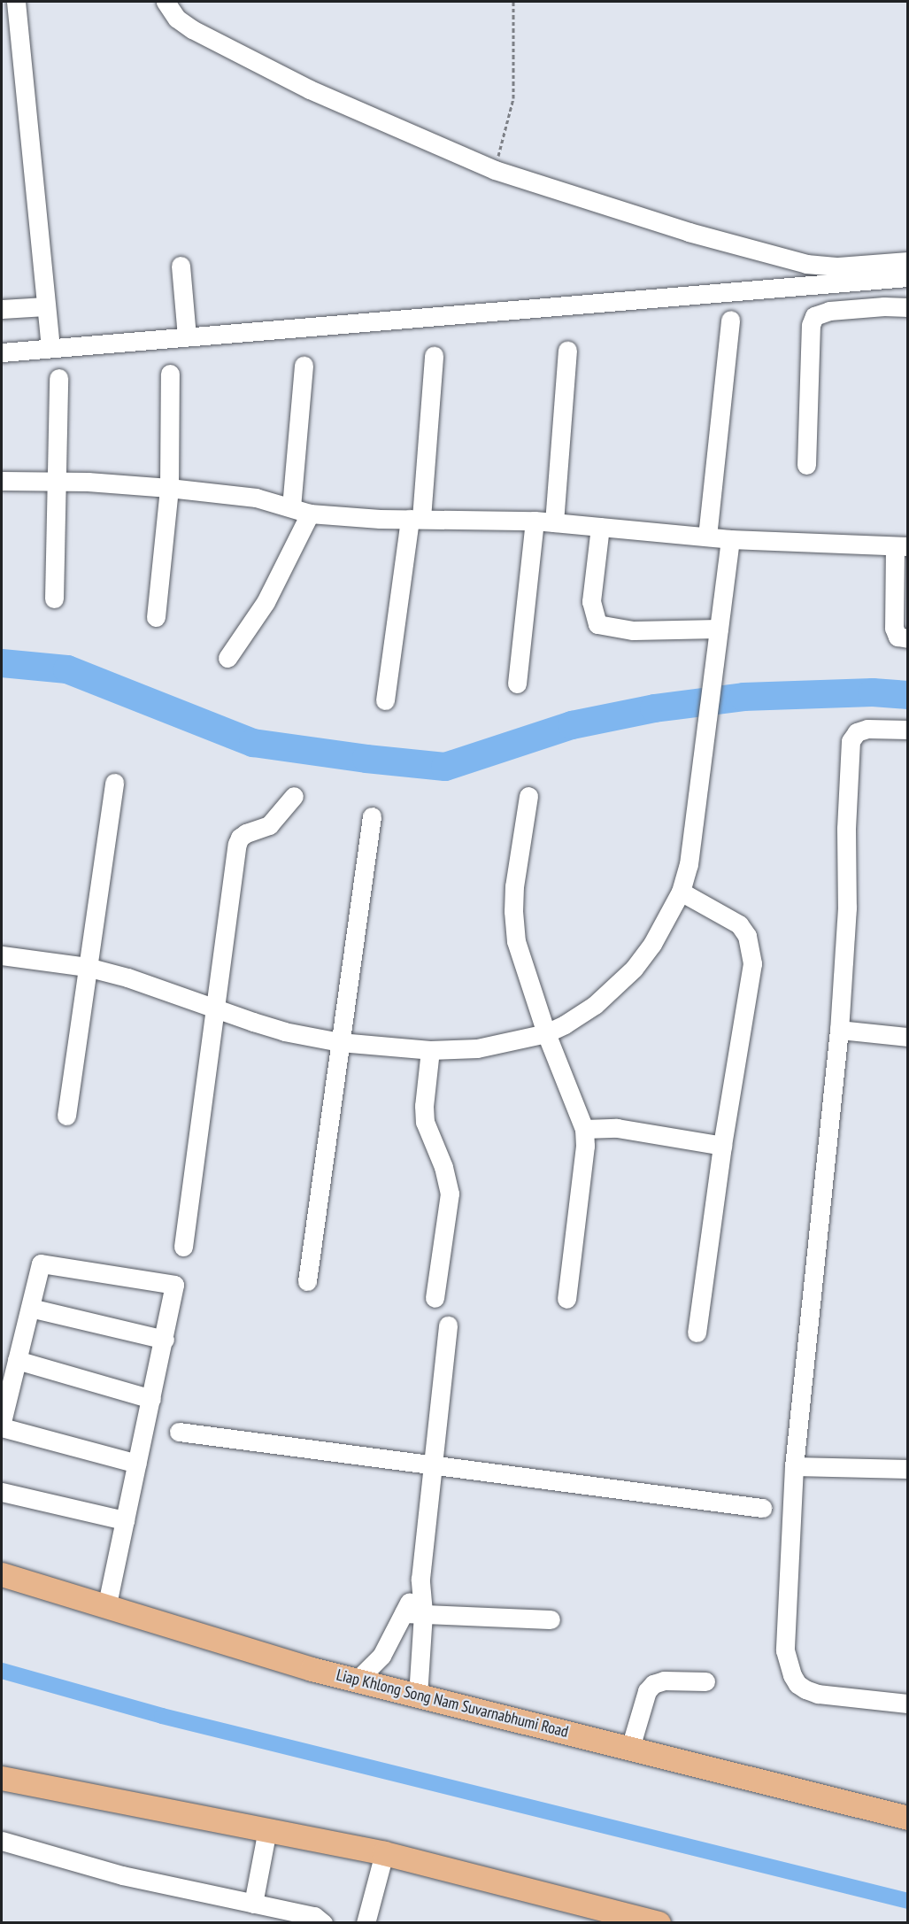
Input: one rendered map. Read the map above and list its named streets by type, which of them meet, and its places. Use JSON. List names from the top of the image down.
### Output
{
  "streets": {
    "main road": ["Liap Khlong Song Nam Suvarnabhumi Road"]
  }
}
